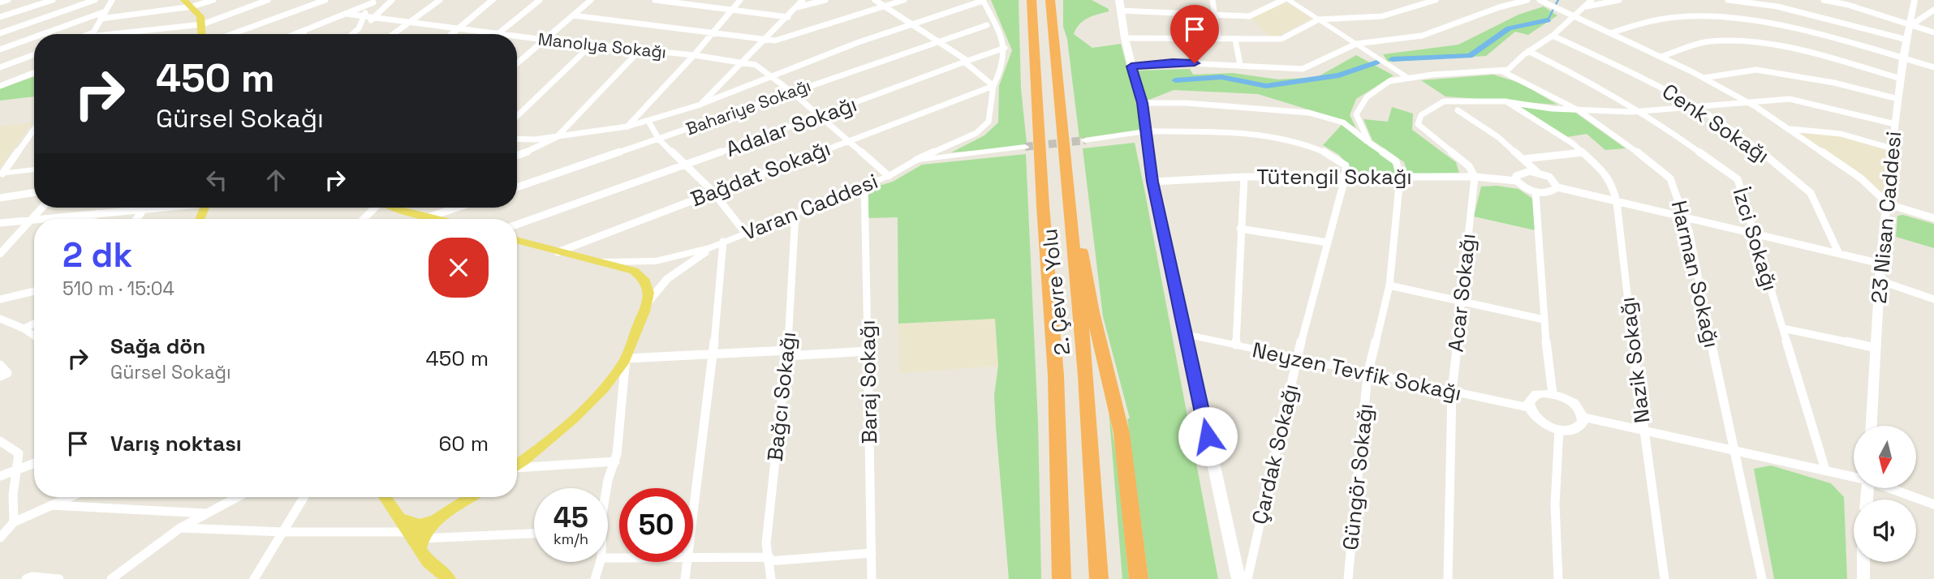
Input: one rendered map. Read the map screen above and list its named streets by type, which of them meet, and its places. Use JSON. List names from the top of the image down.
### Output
{
  "streets": {
    "highway": ["2. Çevre Yolu"],
    "main road": ["Varan Caddesi"],
    "street": [
      "Manolya Sokağı",
      "Bahariye Sokağı",
      "Cenk Sokağı",
      "Adalar Sokağı",
      "Bağdat Sokağı",
      "Tütengil Sokağı",
      "23 Nisan Caddesi",
      "İzci Sokağı",
      "Harman Sokağı",
      "Acar Sokağı",
      "Nazik Sokağı",
      "Neyzen Tevfik Sokağı",
      "Baraj Sokağı",
      "Bağcı Sokağı",
      "Çardak Sokağı",
      "Güngör Sokağı"
    ]
  },
  "crossings": [
    ["Manolya Sokağı", "Bahariye Sokağı"],
    ["Manolya Sokağı", "Adalar Sokağı"],
    ["Manolya Sokağı", "Bağdat Sokağı"],
    ["Manolya Sokağı", "Varan Caddesi"],
    ["Bağdat Sokağı", "Varan Caddesi"],
    ["Tütengil Sokağı", "Acar Sokağı"],
    ["Tütengil Sokağı", "Çardak Sokağı"],
    ["Tütengil Sokağı", "Güngör Sokağı"],
    ["Varan Caddesi", "Baraj Sokağı"],
    ["Varan Caddesi", "Bağcı Sokağı"],
    ["Acar Sokağı", "Neyzen Tevfik Sokağı"],
    ["Neyzen Tevfik Sokağı", "Çardak Sokağı"],
    ["Neyzen Tevfik Sokağı", "Güngör Sokağı"]
  ],
  "north": "bottom",
  "page": {
    "turn": ["450 m", "Gürsel Sokağı"],
    "heading": ["2 dk", "510 m · 15:04"],
    "list": [
      {
        "name": "Sağa dön",
        "note": "Gürsel Sokağı",
        "value": "450 m"
      },
      {
        "name": "Varış noktası",
        "value": "60 m"
      }
    ],
    "speed": "45 km/h",
    "limit": "50"
  }
}
